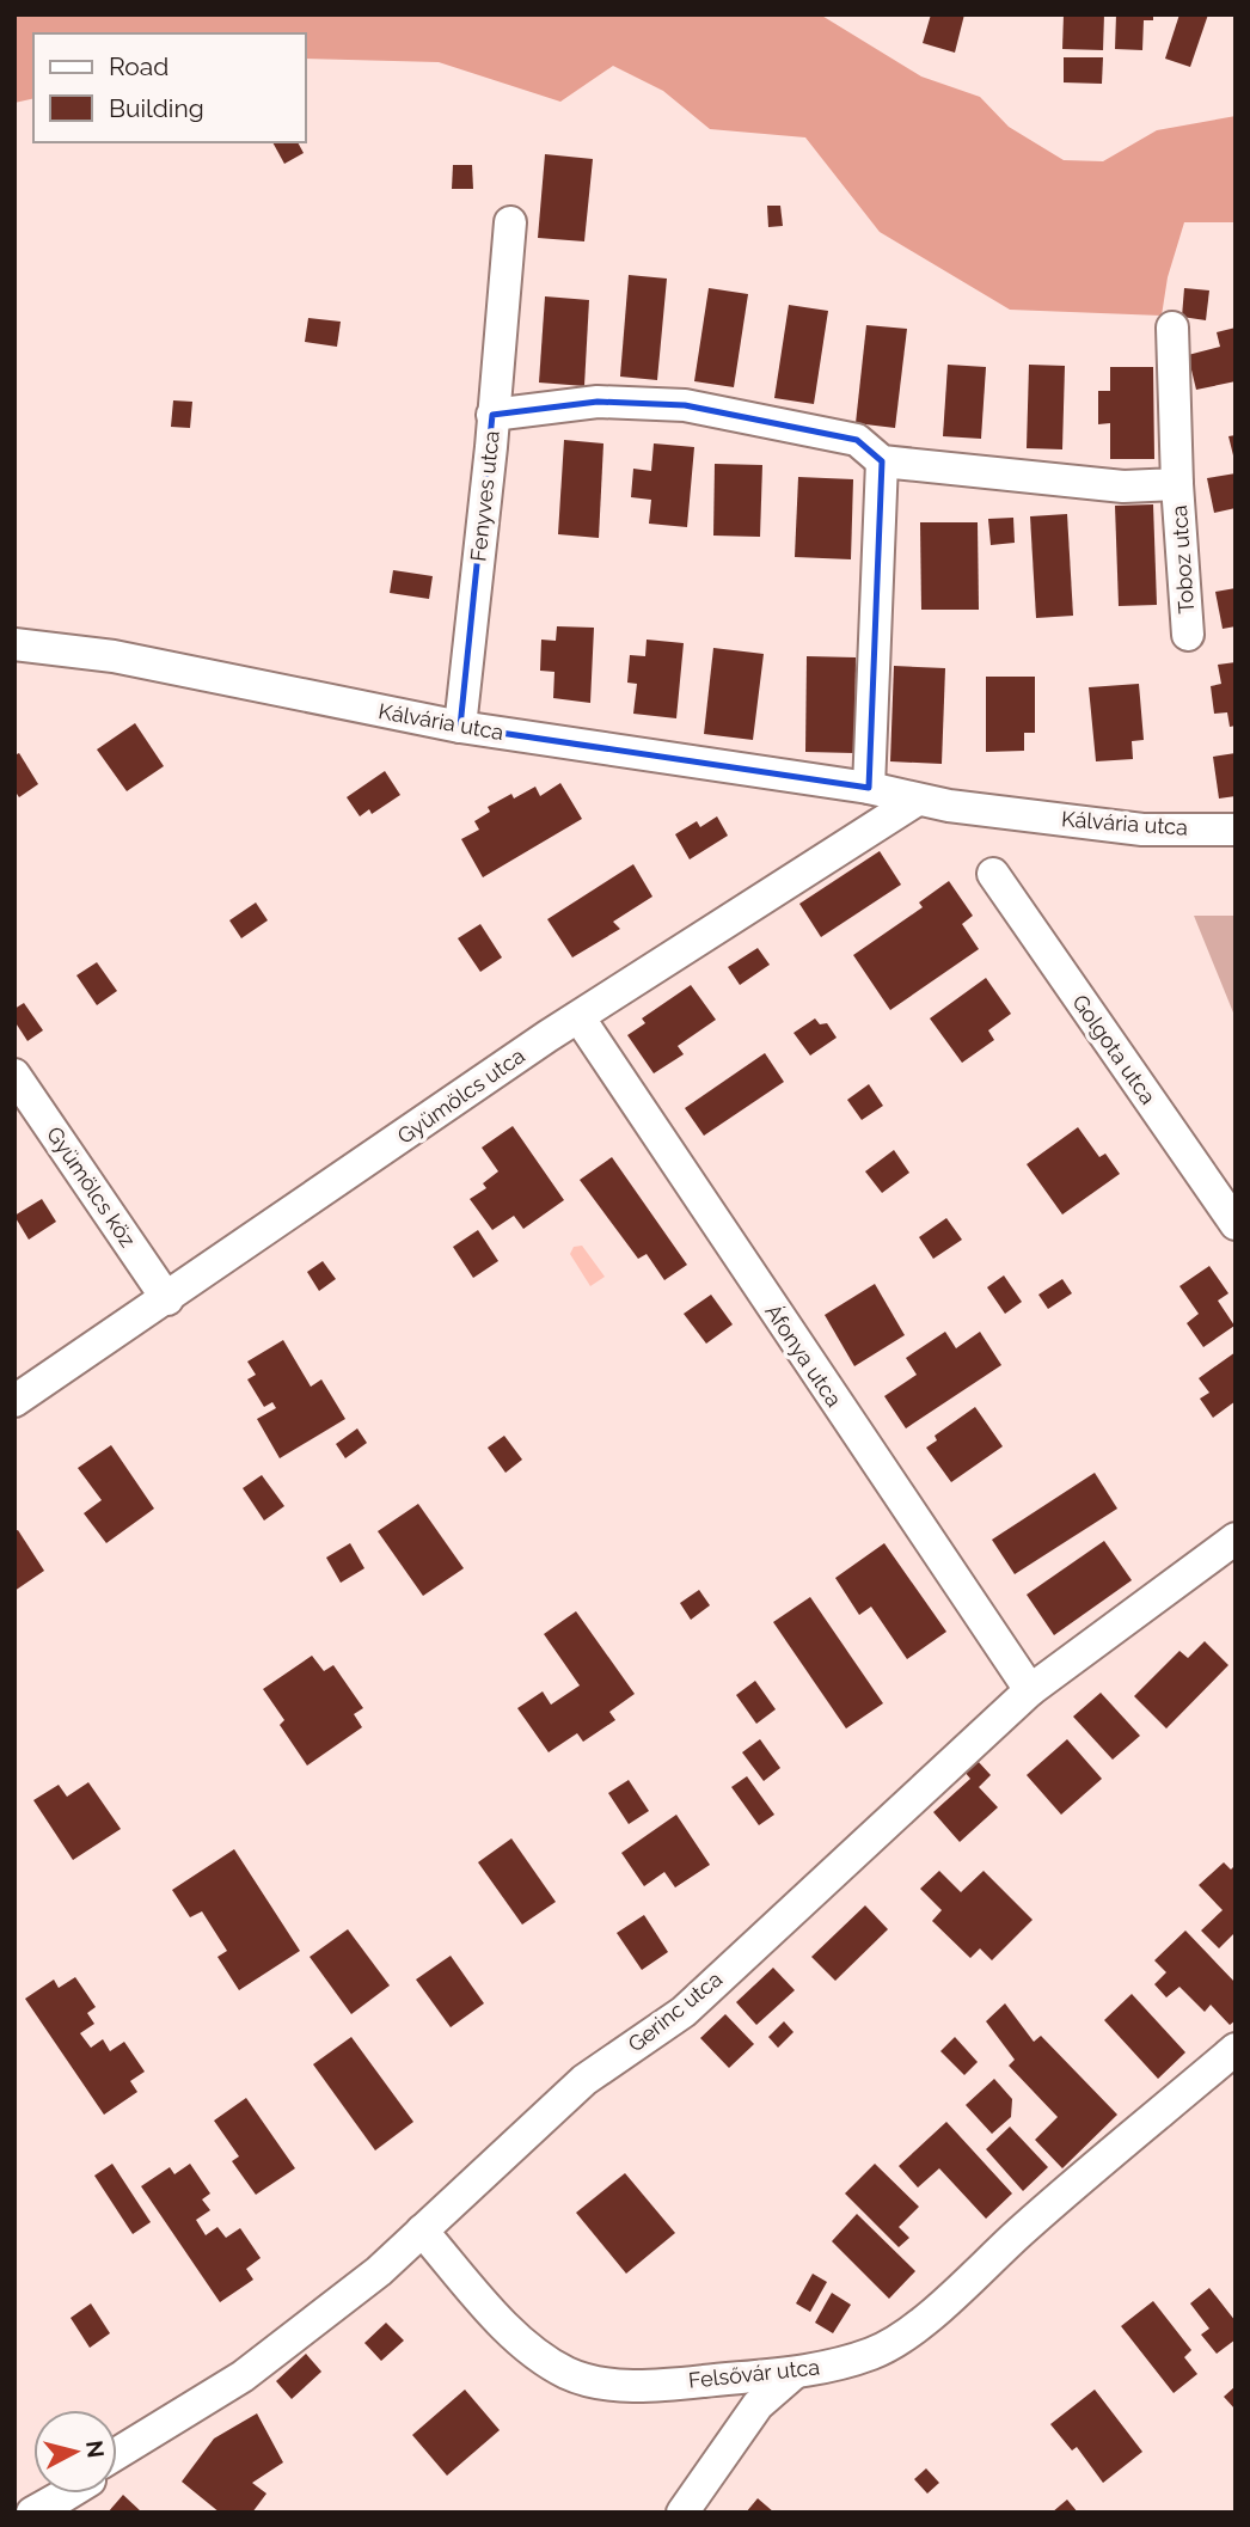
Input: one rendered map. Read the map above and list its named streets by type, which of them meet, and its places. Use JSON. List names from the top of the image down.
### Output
{
  "streets": {
    "street": [
      "Fenyves utca",
      "Toboz utca",
      "Kálvária utca",
      "Golgota utca",
      "Gyümölcs utca",
      "Gyümölcs köz",
      "Áfonya utca",
      "Gerinc utca",
      "Felsővár utca"
    ]
  },
  "crossings": [
    ["Fenyves utca", "Toboz utca"],
    ["Fenyves utca", "Kálvária utca"],
    ["Kálvária utca", "Gyümölcs utca"],
    ["Gyümölcs utca", "Gyümölcs köz"],
    ["Gyümölcs utca", "Áfonya utca"],
    ["Áfonya utca", "Gerinc utca"],
    ["Gerinc utca", "Felsővár utca"]
  ],
  "legend": ["Road", "Building"],
  "north": "right"
}
